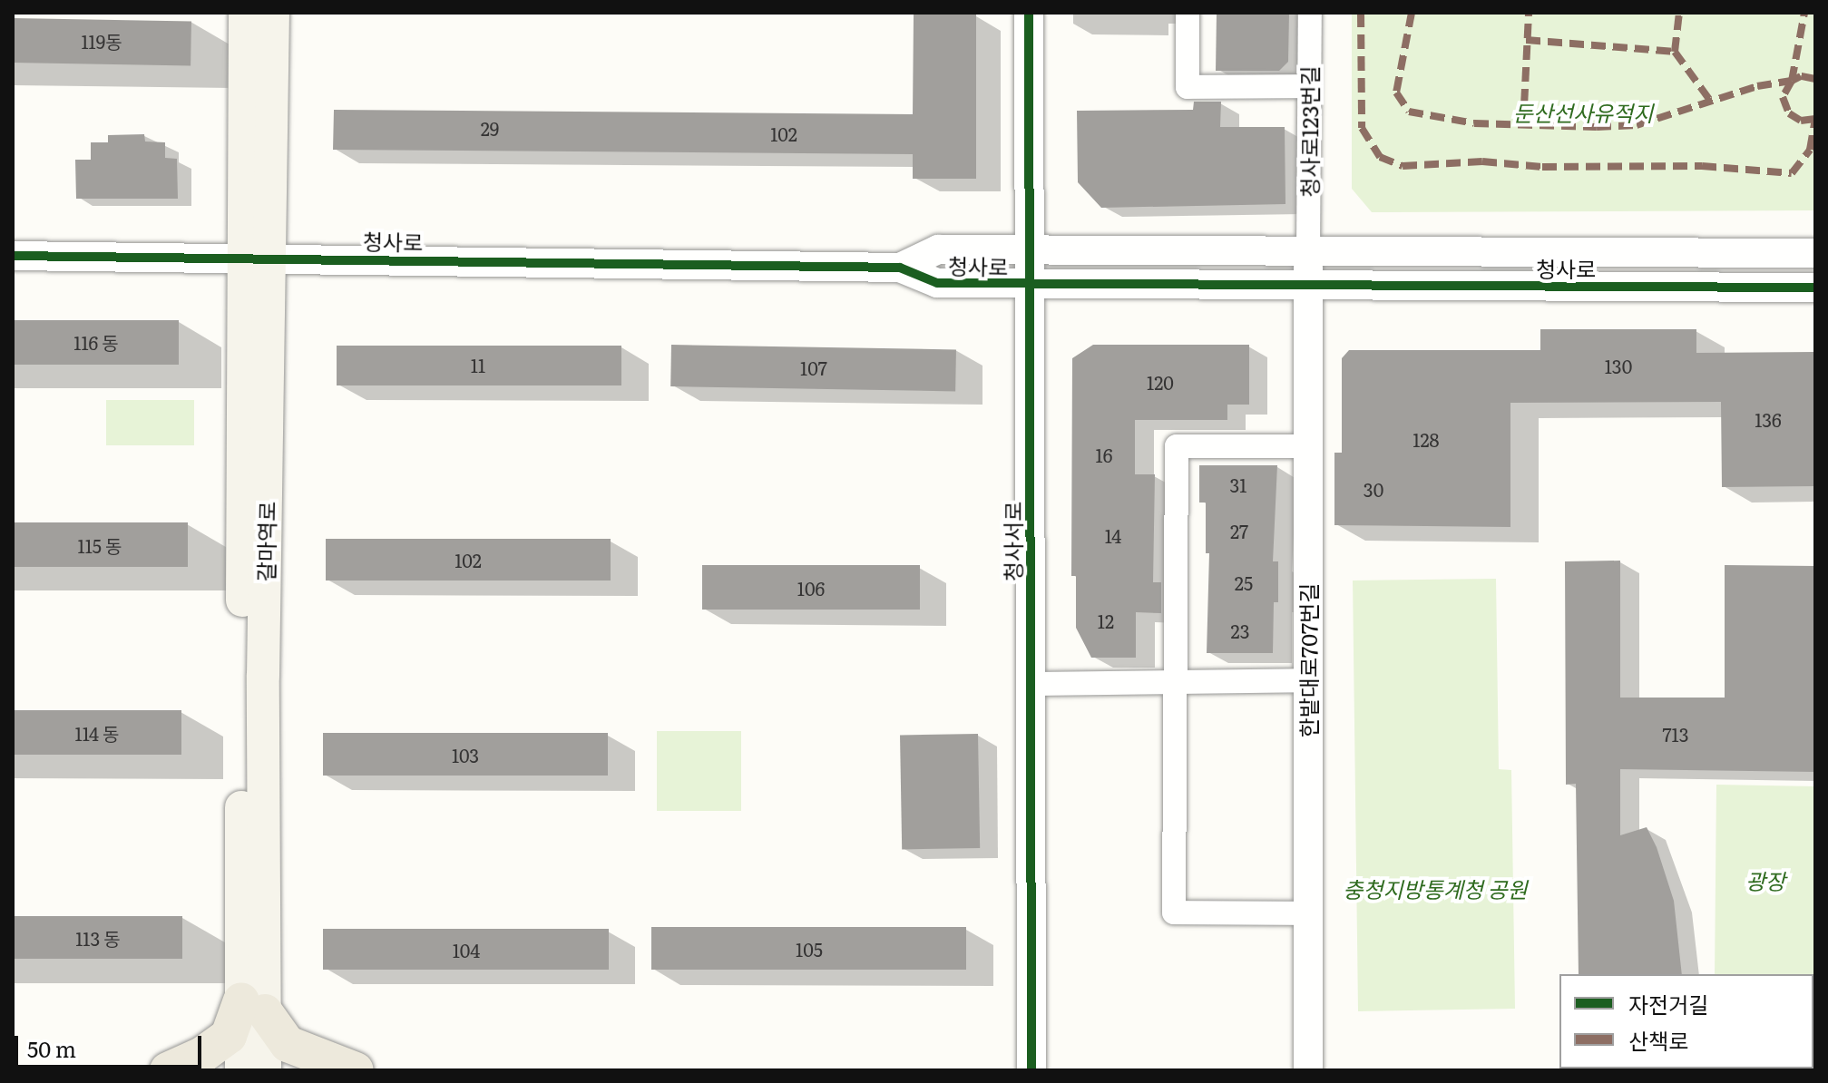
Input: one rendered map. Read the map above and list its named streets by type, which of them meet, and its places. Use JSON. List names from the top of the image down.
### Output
{
  "streets": {
    "main road": ["갈마역로"],
    "street": [
      "청사로123번길",
      "청사로",
      "청사서로",
      "한밭대로707번길"
    ]
  },
  "crossings": [
    ["청사로123번길", "청사로"],
    ["청사로123번길", "한밭대로707번길"],
    ["청사로", "갈마역로"],
    ["청사로", "청사서로"],
    ["청사로", "한밭대로707번길"]
  ],
  "parks": ["둔산선사유적지", "광장", "충청지방통계청 공원"],
  "house_numbers": [
    "119동",
    "29",
    "102",
    "116 동",
    "11",
    "130",
    "107",
    "120",
    "136",
    "128",
    "16",
    "31",
    "30",
    "27",
    "14",
    "115 동",
    "102",
    "25",
    "106",
    "12",
    "23",
    "114 동",
    "713",
    "103",
    "113 동",
    "105",
    "104"
  ],
  "legend": ["자전거길", "산책로"],
  "scale_bar": "50 m"
}
